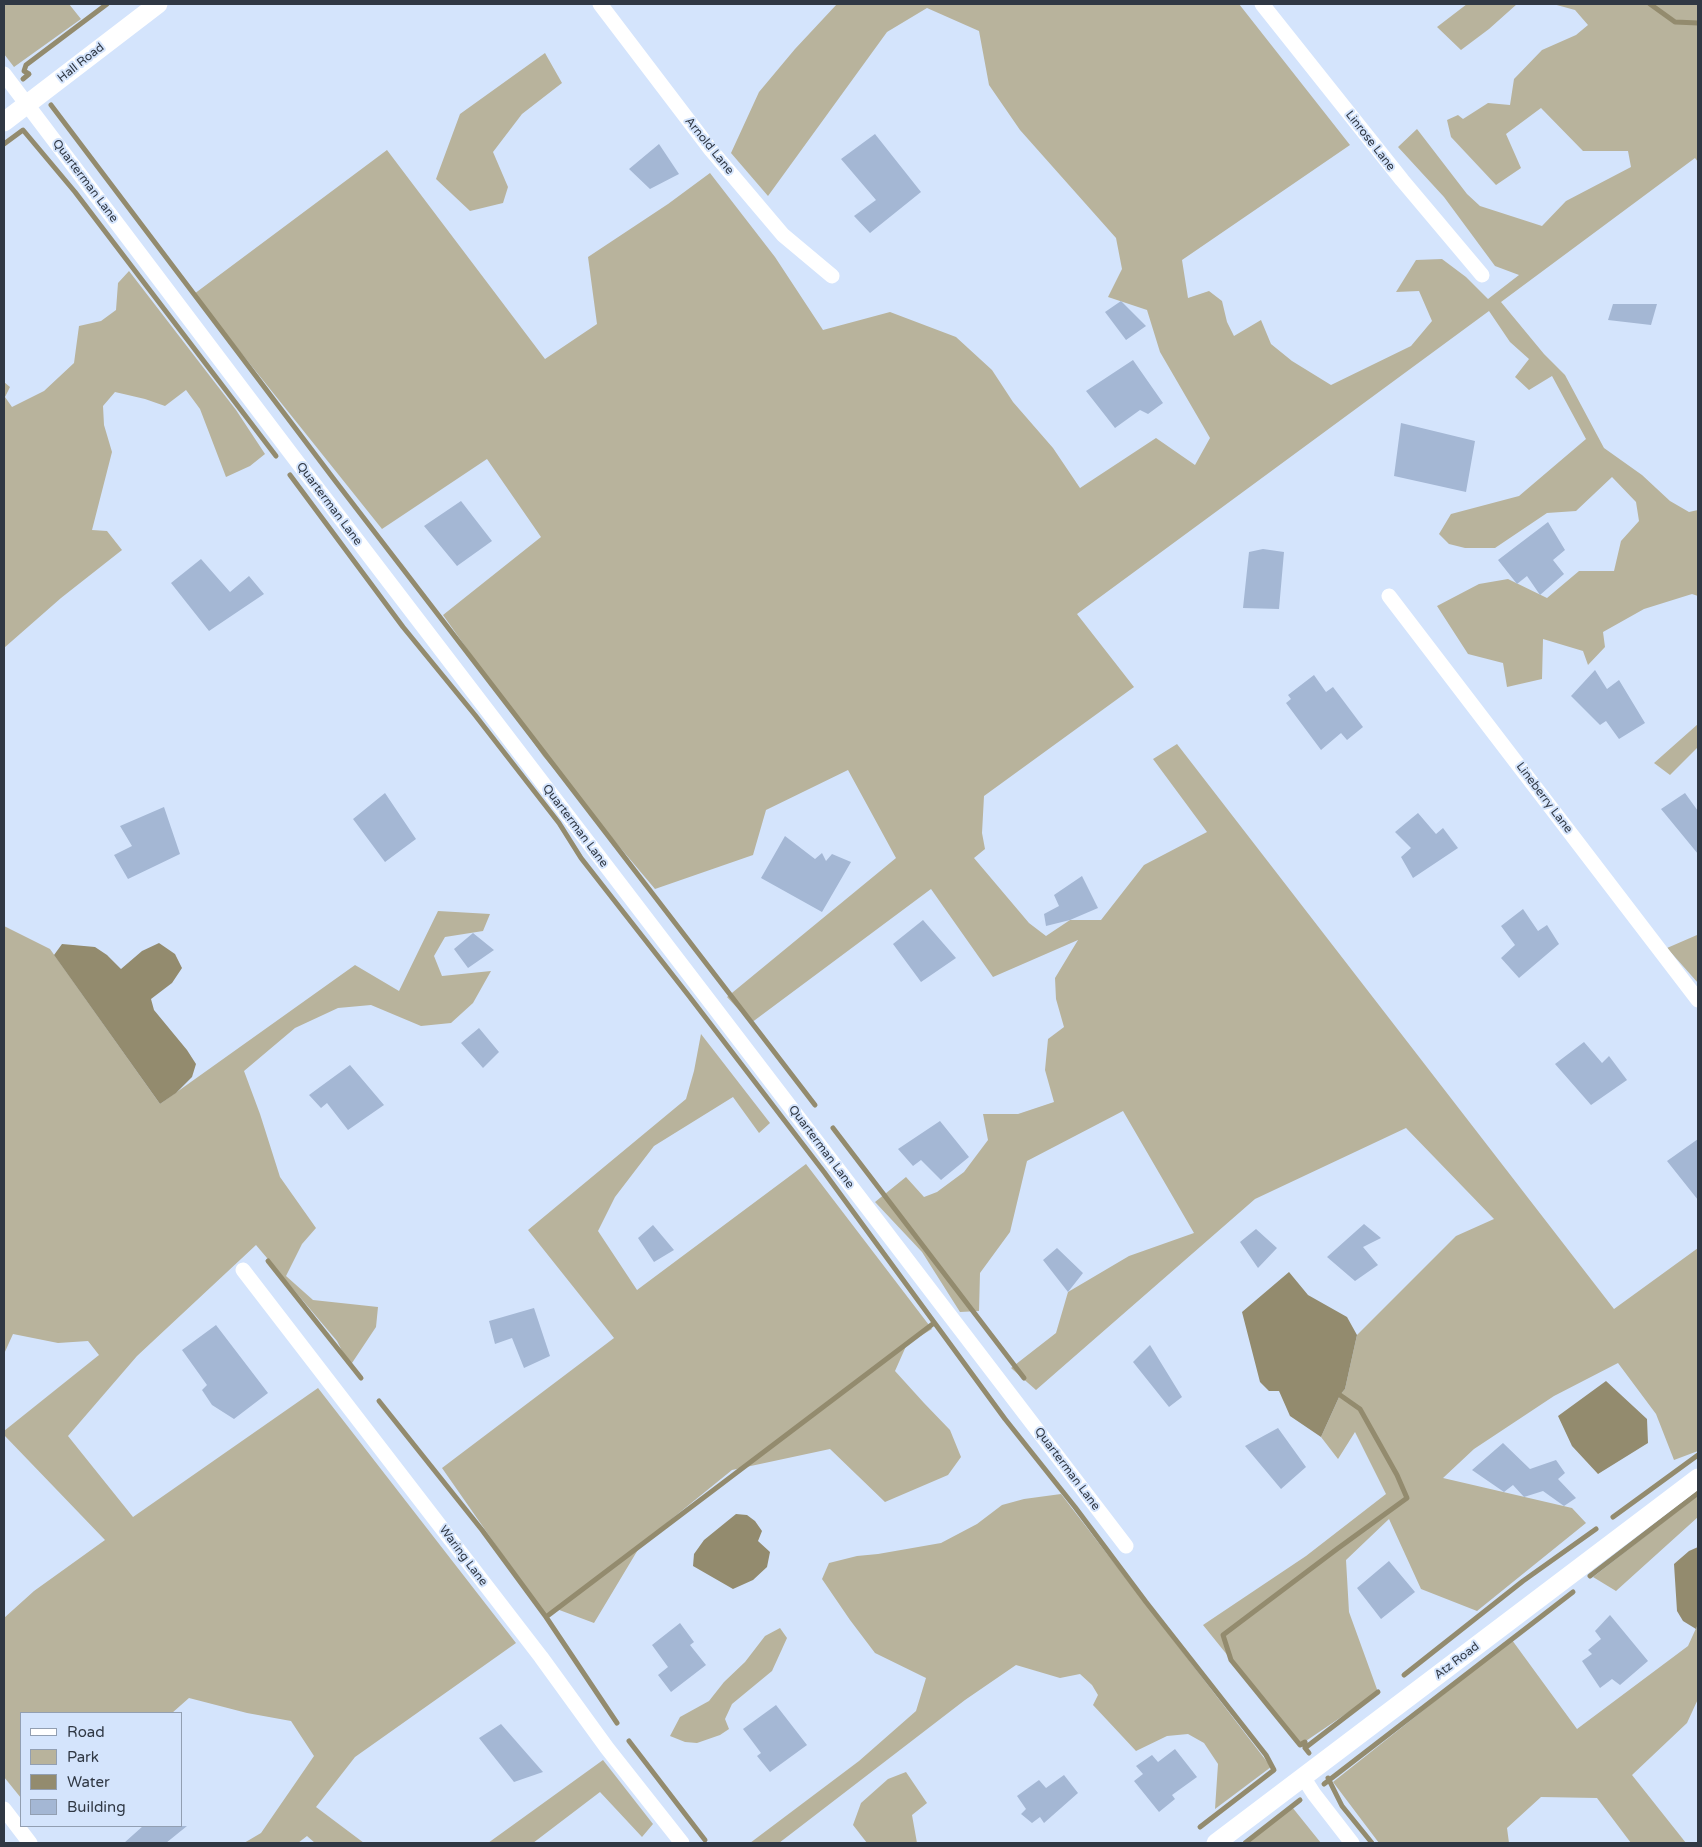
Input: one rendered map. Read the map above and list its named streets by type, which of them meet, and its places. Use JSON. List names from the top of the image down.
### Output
{
  "streets": {
    "street": [
      "Hall Road",
      "Linrose Lane",
      "Arnold Lane",
      "Quarterman Lane",
      "Lineberry Lane",
      "Waring Lane",
      "Atz Road"
    ]
  },
  "crossings": [
    ["Hall Road", "Quarterman Lane"]
  ],
  "legend": [
    "Road",
    "Park",
    "Water",
    "Building"
  ]
}
